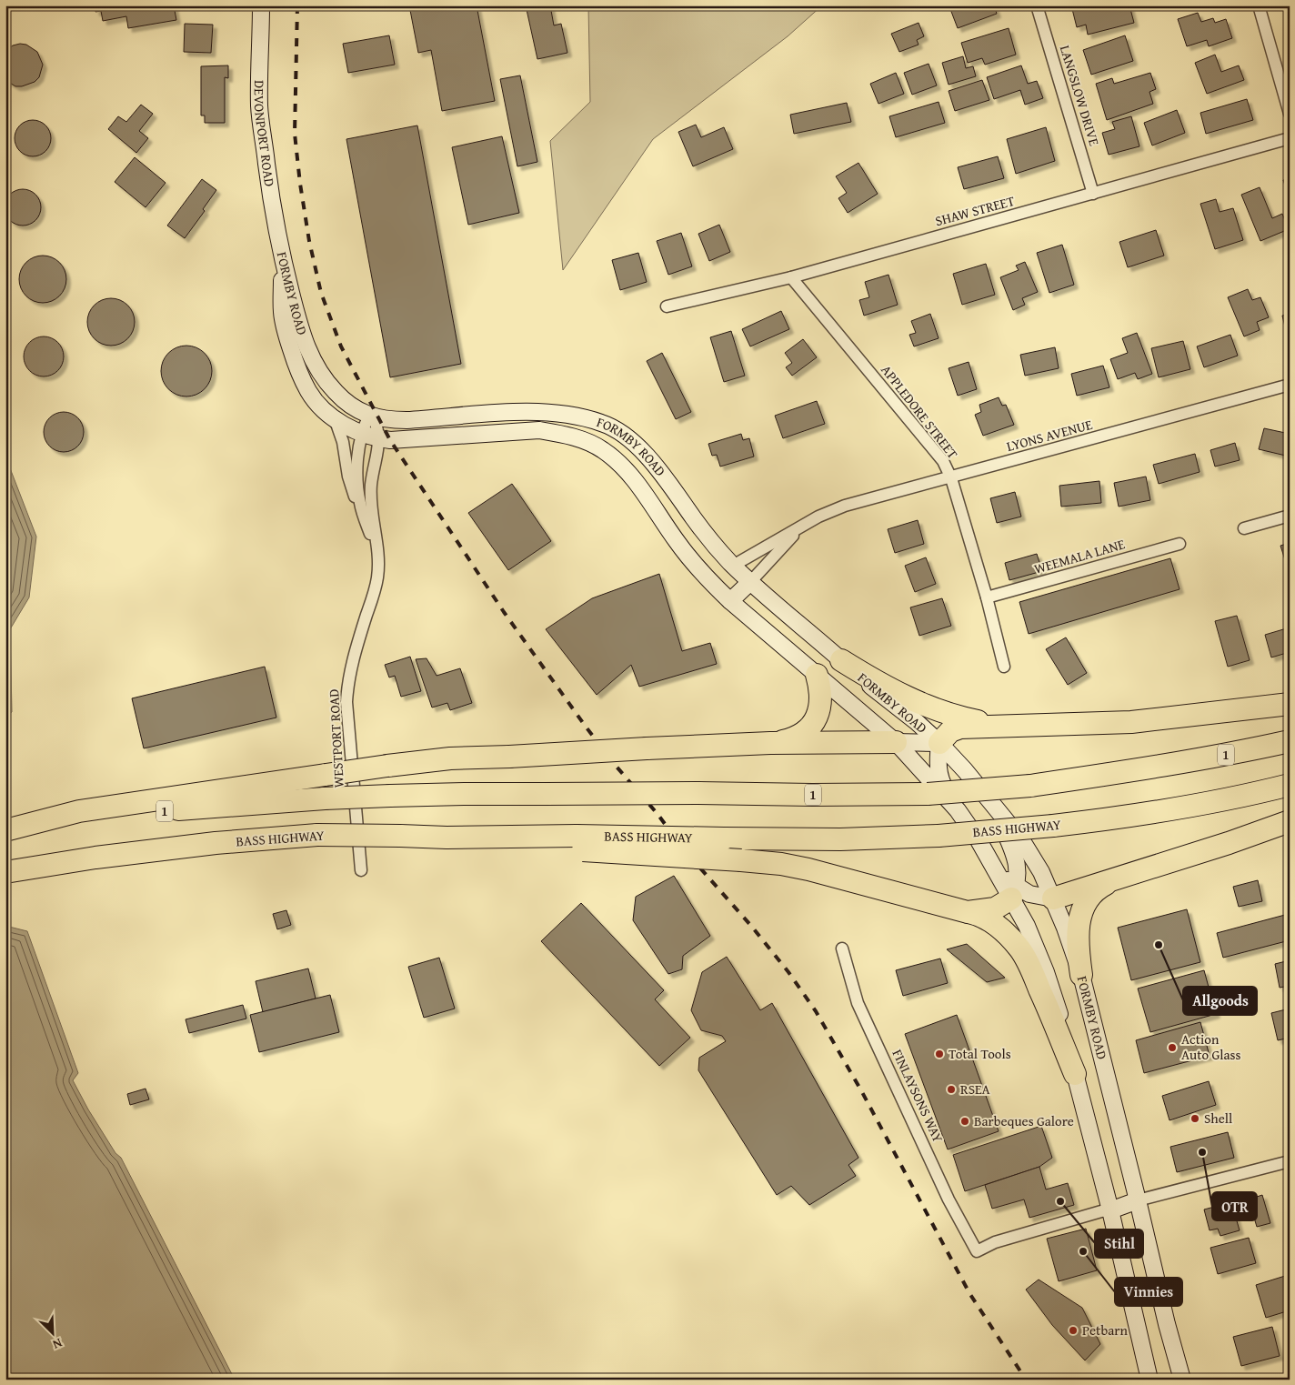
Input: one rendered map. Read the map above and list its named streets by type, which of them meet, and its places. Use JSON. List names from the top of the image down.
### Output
{
  "streets": {
    "highway": ["1", "BASS HIGHWAY"],
    "main road": ["DEVONPORT ROAD", "FORMBY ROAD"],
    "street": [
      "LANGSLOW DRIVE",
      "SHAW STREET",
      "APPLEDORE STREET",
      "LYONS AVENUE",
      "WEEMALA LANE",
      "WESTPORT ROAD",
      "FINLAYSONS WAY"
    ]
  },
  "crossings": [
    ["LANGSLOW DRIVE", "SHAW STREET"],
    ["DEVONPORT ROAD", "FORMBY ROAD"],
    ["SHAW STREET", "APPLEDORE STREET"],
    ["FORMBY ROAD", "LYONS AVENUE"],
    ["FORMBY ROAD", "WESTPORT ROAD"],
    ["FORMBY ROAD", "FINLAYSONS WAY"],
    ["APPLEDORE STREET", "LYONS AVENUE"],
    ["APPLEDORE STREET", "WEEMALA LANE"]
  ],
  "places": [
    "Allgoods",
    "Action Auto Glass",
    "Total Tools",
    "RSEA",
    "Shell",
    "Barbeques Galore",
    "OTR",
    "Stihl",
    "Vinnies",
    "Petbarn"
  ],
  "north": "bottom right"
}
